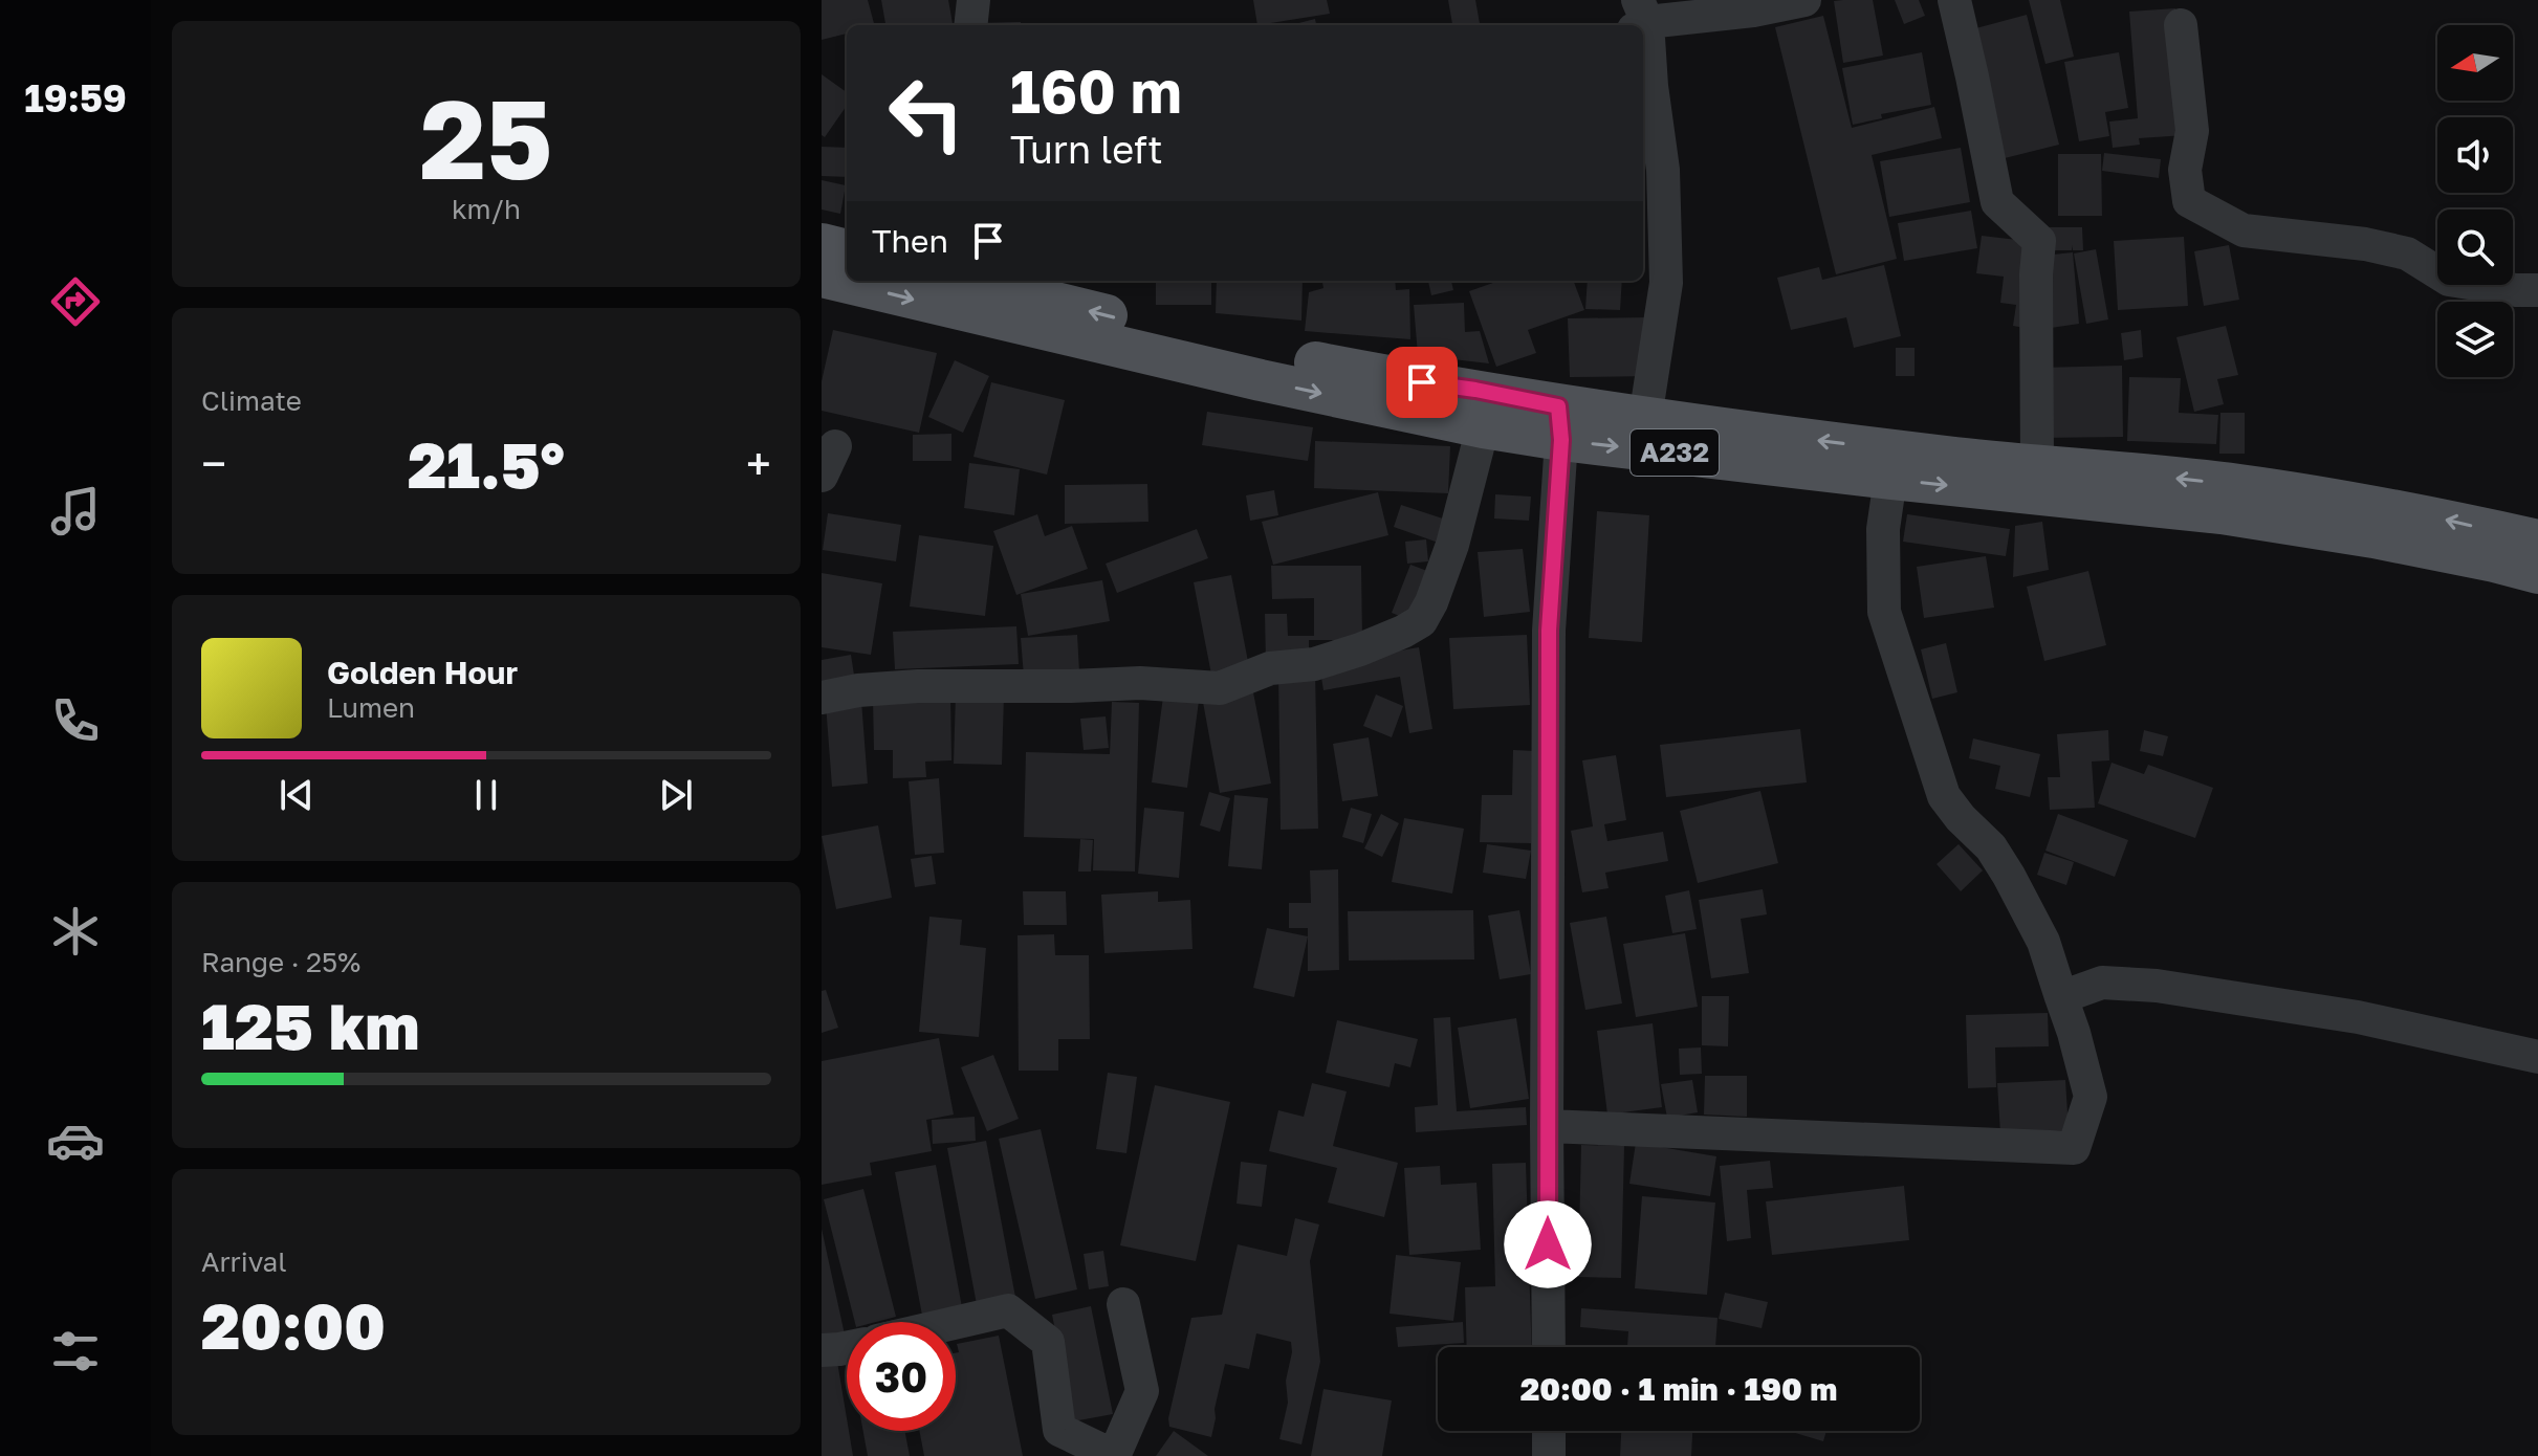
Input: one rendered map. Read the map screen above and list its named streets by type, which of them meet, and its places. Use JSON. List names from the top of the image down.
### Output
{
  "streets": {
    "main road": ["A232"]
  },
  "north": "left",
  "page": {
    "tabs": "19:59",
    "tile": [
      ["25", "km/h"],
      "Climate",
      ["Range · 25%", "125 km"],
      ["Arrival", "20:00"]
    ],
    "turn": ["160 m", "Turn left"],
    "then": "Then",
    "heat": ["−", "21.5°", "+"],
    "song": ["Golden Hour", "Lumen"],
    "limit": "30",
    "trip": "20:00 · 1 min · 190 m"
  }
}
